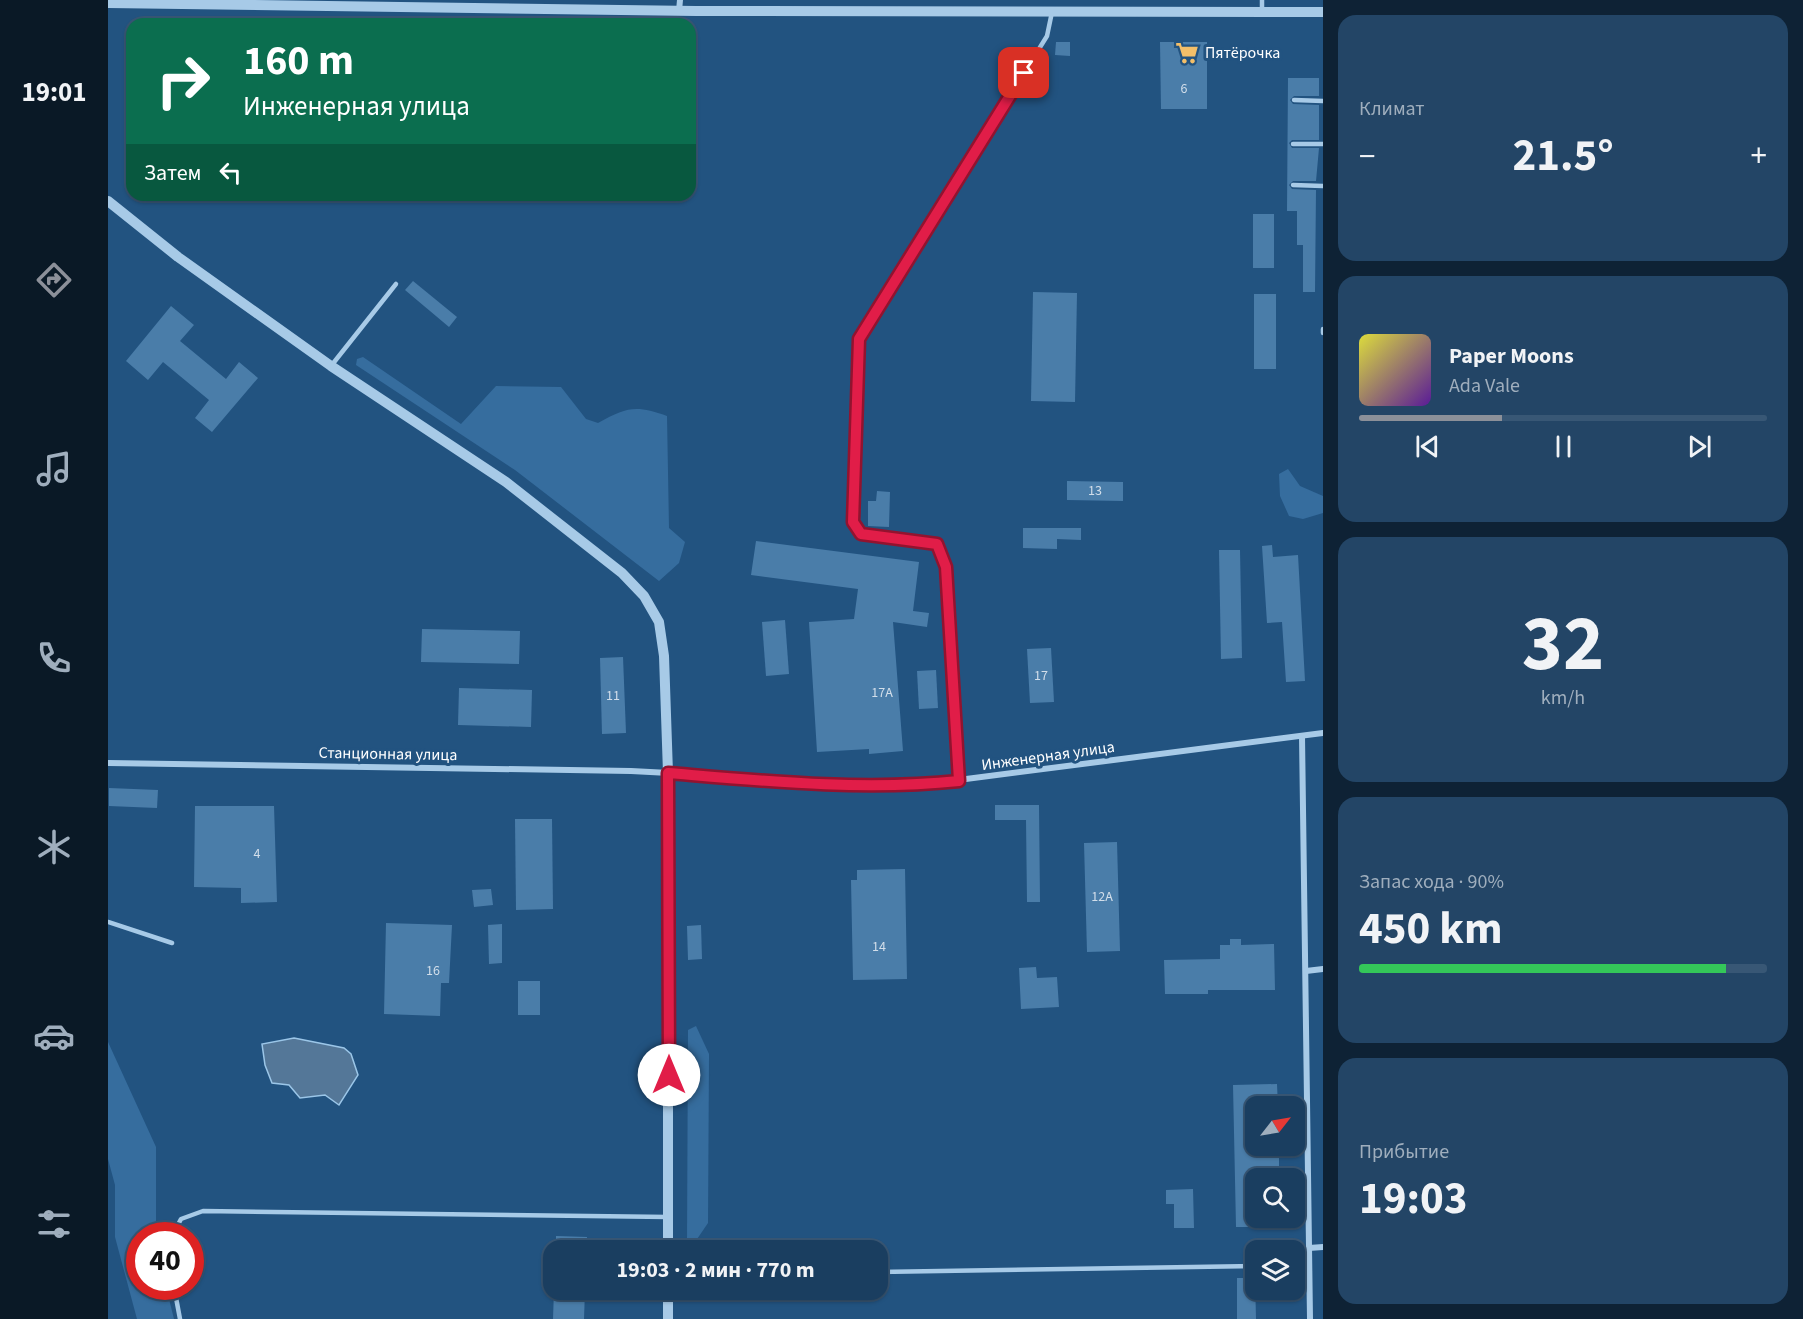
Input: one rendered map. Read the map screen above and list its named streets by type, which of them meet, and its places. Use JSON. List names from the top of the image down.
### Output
{
  "streets": {
    "street": ["Станционная улица", "Инженерная улица"]
  },
  "crossings": [
    ["Станционная улица", "Инженерная улица"]
  ],
  "places": {
    "supermarket": ["Пятёрочка"]
  },
  "house_numbers": [
    "6",
    "13",
    "17",
    "17А",
    "11",
    "4",
    "12А",
    "14",
    "16"
  ],
  "north": "top right",
  "page": {
    "tabs": "19:01",
    "tile": [
      "Климат",
      ["32", "km/h"],
      ["Запас хода · 90%", "450 km"],
      ["Прибытие", "19:03"]
    ],
    "turn": ["160 m", "Инженерная улица"],
    "heat": ["−", "21.5°", "+"],
    "then": "Затем",
    "song": ["Paper Moons", "Ada Vale"],
    "limit": "40",
    "trip": "19:03 · 2 мин · 770 m"
  }
}
